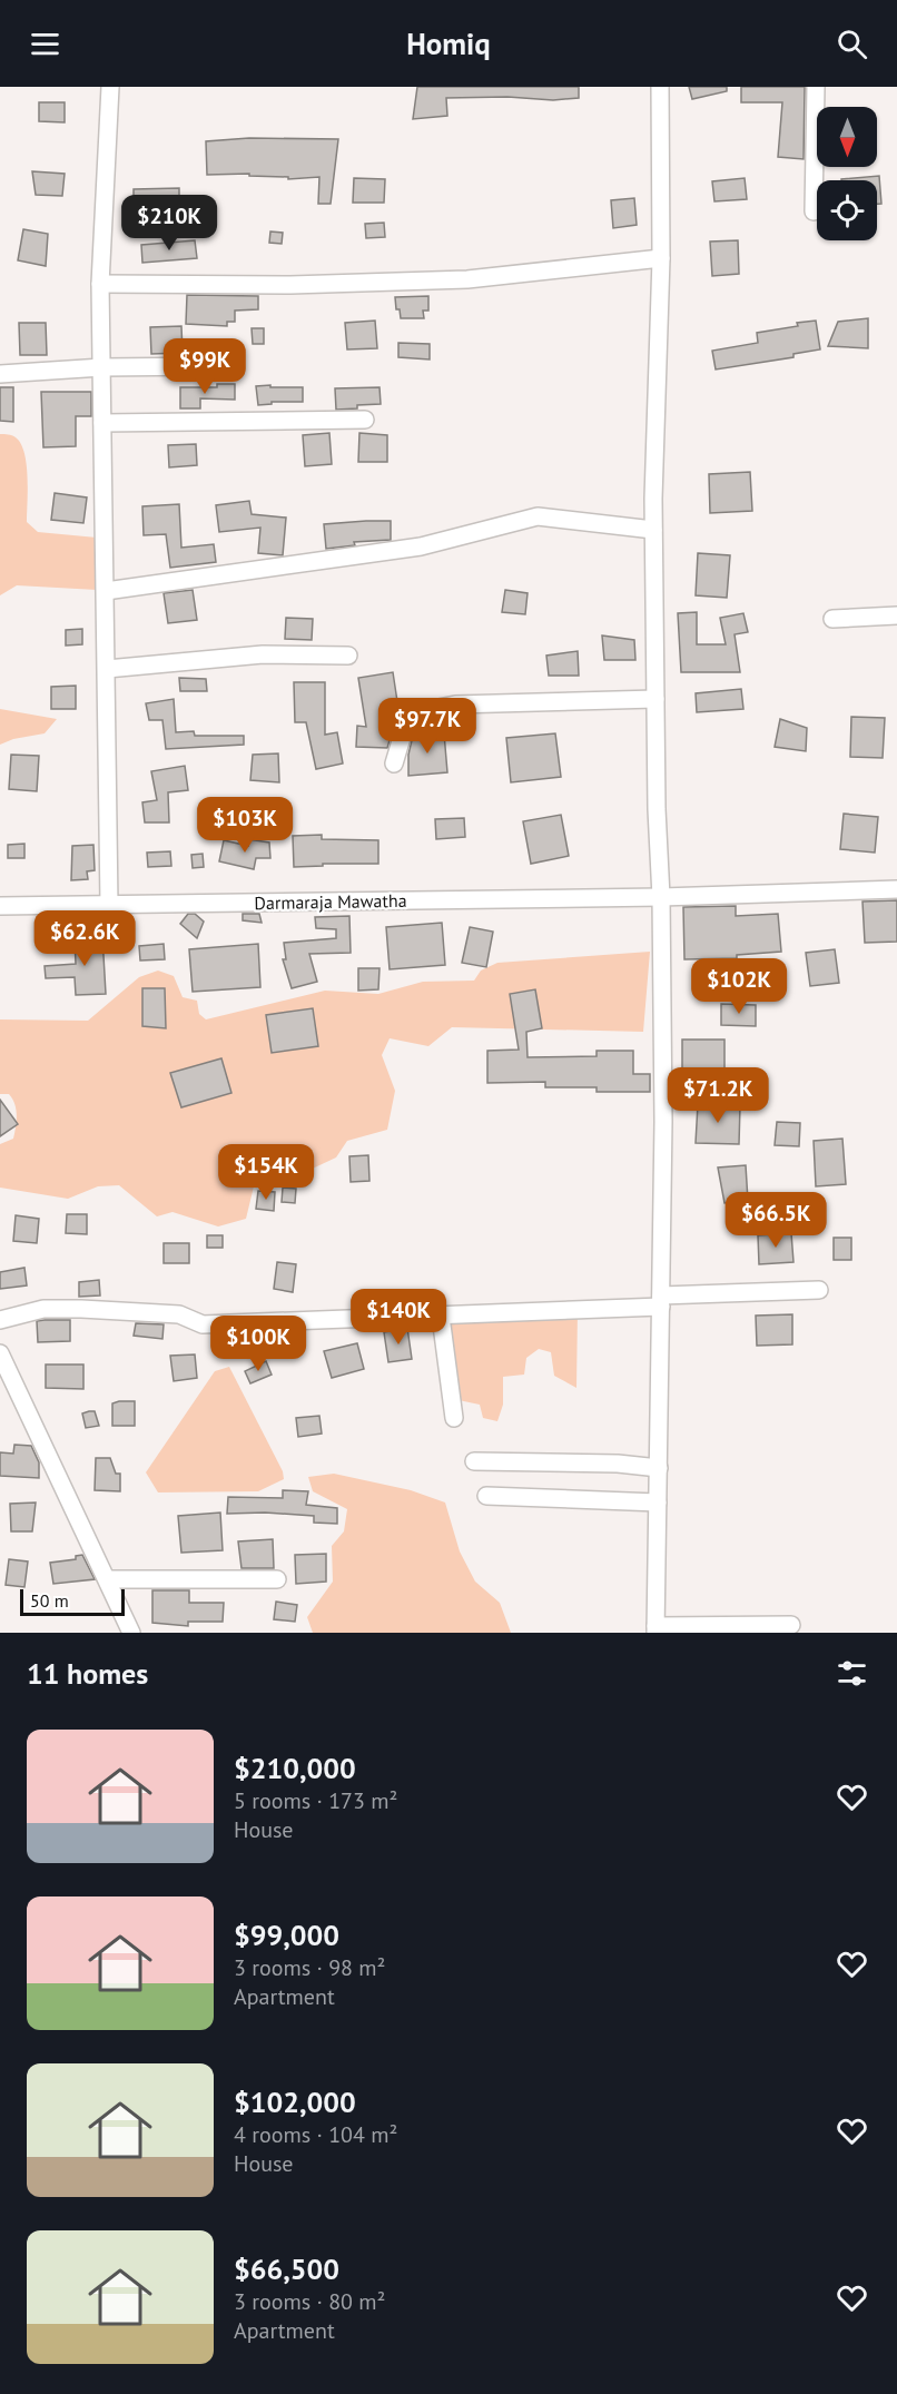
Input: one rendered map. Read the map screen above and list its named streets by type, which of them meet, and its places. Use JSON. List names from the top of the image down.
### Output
{
  "streets": {
    "street": ["Darmaraja Mawatha"]
  },
  "scale_bar": "50 m",
  "north": "bottom",
  "page": {
    "header": "Homiq",
    "price": [
      "$210K",
      "$99K",
      "$97.7K",
      "$103K",
      "$62.6K",
      "$102K",
      "$71.2K",
      "$154K",
      "$66.5K",
      "$140K",
      "$100K"
    ],
    "scale": "50 m",
    "heading": "11 homes",
    "list": [
      {
        "name": "$210,000",
        "note": "5 rooms · 173 m² · House"
      },
      {
        "name": "$99,000",
        "note": "3 rooms · 98 m² · Apartment"
      },
      {
        "name": "$102,000",
        "note": "4 rooms · 104 m² · House"
      },
      {
        "name": "$66,500",
        "note": "3 rooms · 80 m² · Apartment"
      }
    ]
  }
}
